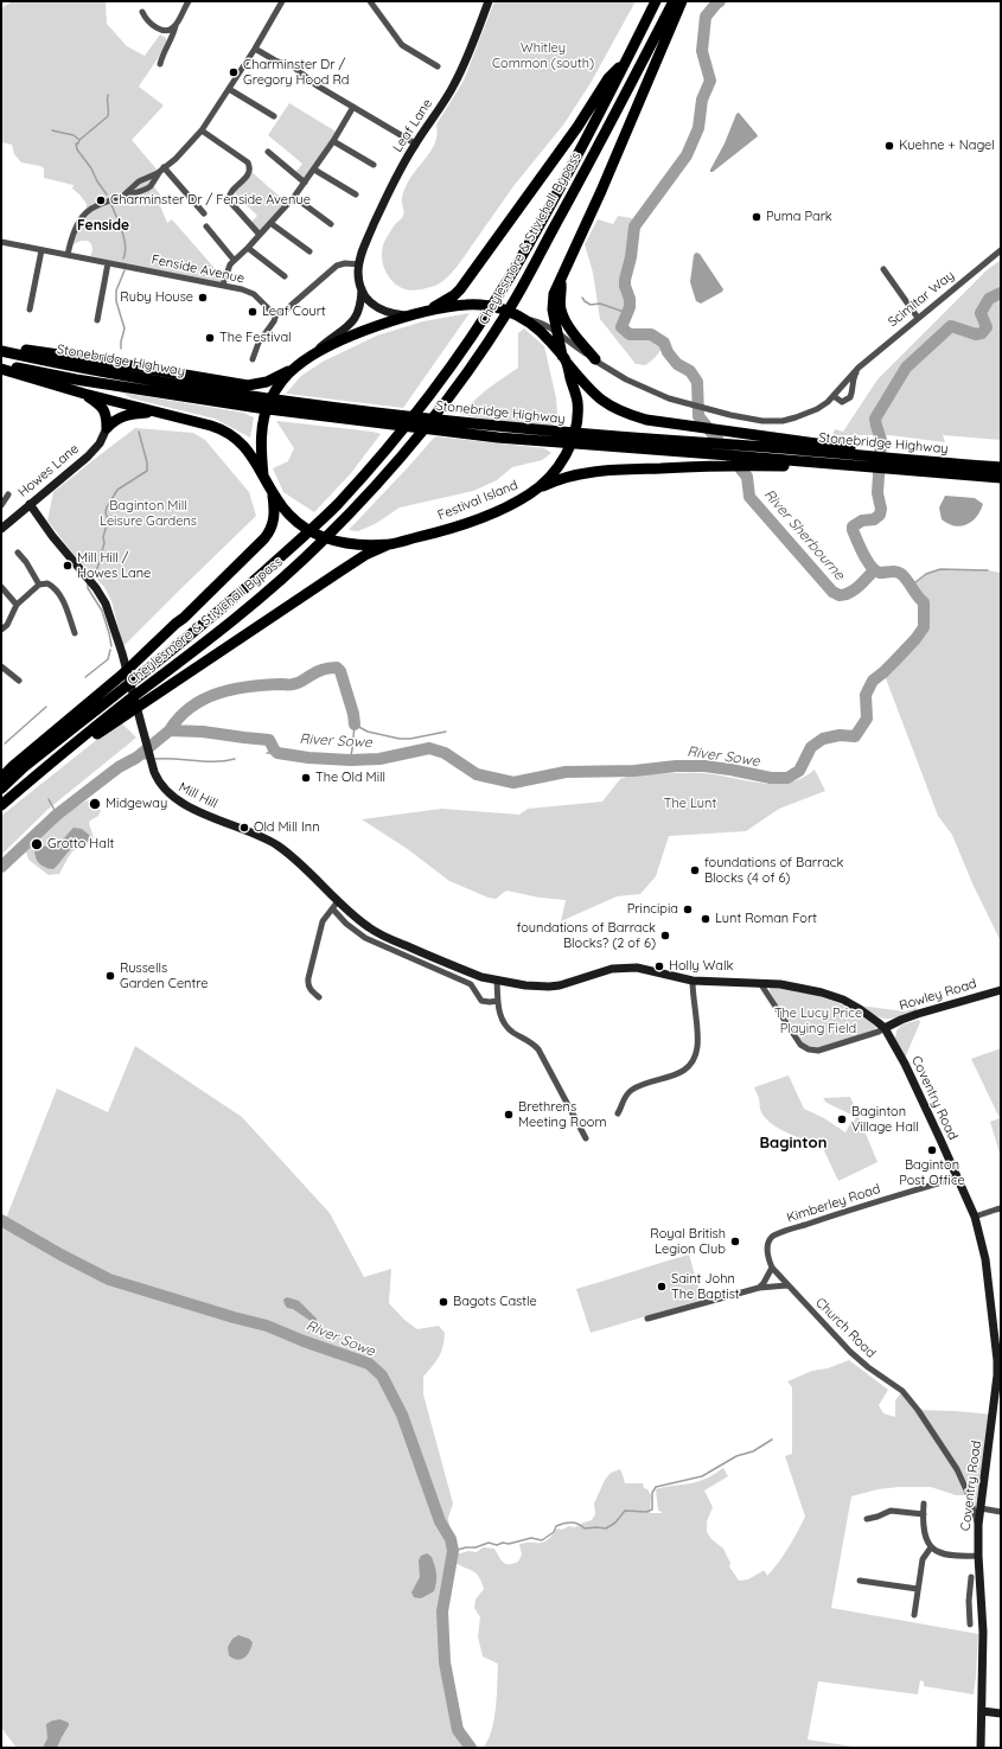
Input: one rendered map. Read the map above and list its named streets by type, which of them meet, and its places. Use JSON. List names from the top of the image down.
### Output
{
  "streets": {
    "highway": ["Cheylesmore & Stivichall Bypass", "Stonebridge Highway", "Festival Island"],
    "street": [
      "Leaf Lane",
      "Fenside Avenue",
      "Scimitar Way",
      "Howes Lane",
      "Mill Hill",
      "Rowley Road",
      "Coventry Road",
      "Kimberley Road",
      "Church Road"
    ]
  },
  "crossings": [
    ["Leaf Lane", "Festival Island"],
    ["Scimitar Way", "Festival Island"],
    ["Howes Lane", "Mill Hill"],
    ["Mill Hill", "Coventry Road"],
    ["Rowley Road", "Coventry Road"],
    ["Coventry Road", "Kimberley Road"],
    ["Coventry Road", "Church Road"]
  ],
  "districts": ["Fenside", "Baginton"],
  "water": ["River Sherbourne", "River Sowe"],
  "parks": [
    "Whitley Common (south)",
    "Baginton Mill Leisure Gardens",
    "The Lunt",
    "The Lucy Price Playing Field"
  ],
  "places": [
    "Charminster Dr / Gregory Hood Rd",
    "Kuehne + Nagel",
    "Charminster Dr / Fenside Avenue",
    "Puma Park",
    "Ruby House",
    "Leaf Court",
    "The Festival",
    "Mill Hill / Howes Lane",
    "The Old Mill",
    "Midgeway",
    "Old Mill Inn",
    "Grotto Halt",
    "foundations of Barrack Blocks (4 of 6)",
    "Principia",
    "Lunt Roman Fort",
    "foundations of Barrack Blocks? (2 of 6)",
    "Holly Walk",
    "Russells Garden Centre",
    "Brethrens Meeting Room",
    "Baginton Village Hall",
    "Baginton Post Office",
    "Royal British Legion Club",
    "Saint John The Baptist",
    "Bagots Castle"
  ]
}
